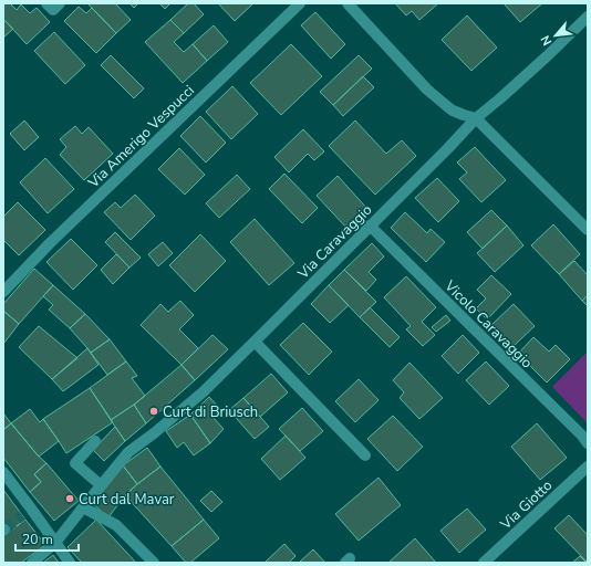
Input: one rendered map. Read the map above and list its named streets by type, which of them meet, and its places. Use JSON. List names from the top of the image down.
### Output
{
  "streets": {
    "street": [
      "Via Amerigo Vespucci",
      "Via Caravaggio",
      "Vicolo Caravaggio",
      "Via Giotto"
    ]
  },
  "crossings": [
    ["Via Caravaggio", "Vicolo Caravaggio"]
  ],
  "places": ["Curt di Briusch", "Curt dal Mavar"],
  "scale_bar": "20 m",
  "north": "bottom left"
}
